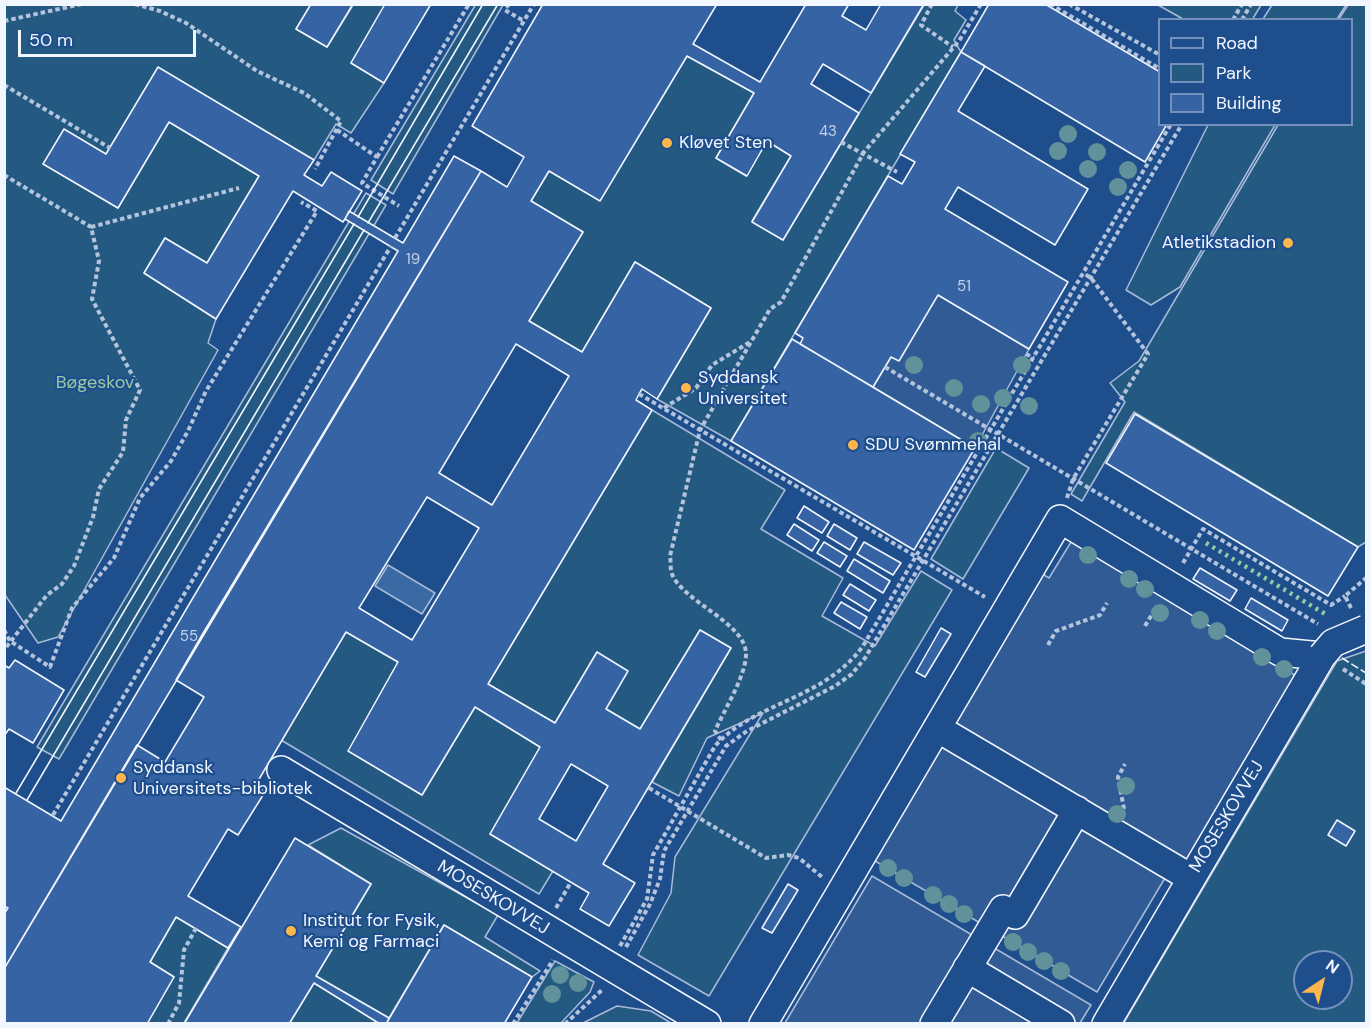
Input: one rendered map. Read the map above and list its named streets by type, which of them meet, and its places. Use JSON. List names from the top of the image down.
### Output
{
  "streets": {
    "street": ["MOSESKOVVEJ"]
  },
  "parks": ["Bøgeskov"],
  "places": [
    "Kløvet Sten",
    "Atletikstadion",
    "Syddansk Universitet",
    "SDU Svømmehal",
    "Syddansk Universitets-bibliotek",
    "Institut for Fysik, Kemi og Farmaci"
  ],
  "house_numbers": [
    "43",
    "19",
    "51",
    "55"
  ],
  "legend": ["Road", "Park", "Building"],
  "scale_bar": "50 m",
  "north": "top right"
}
